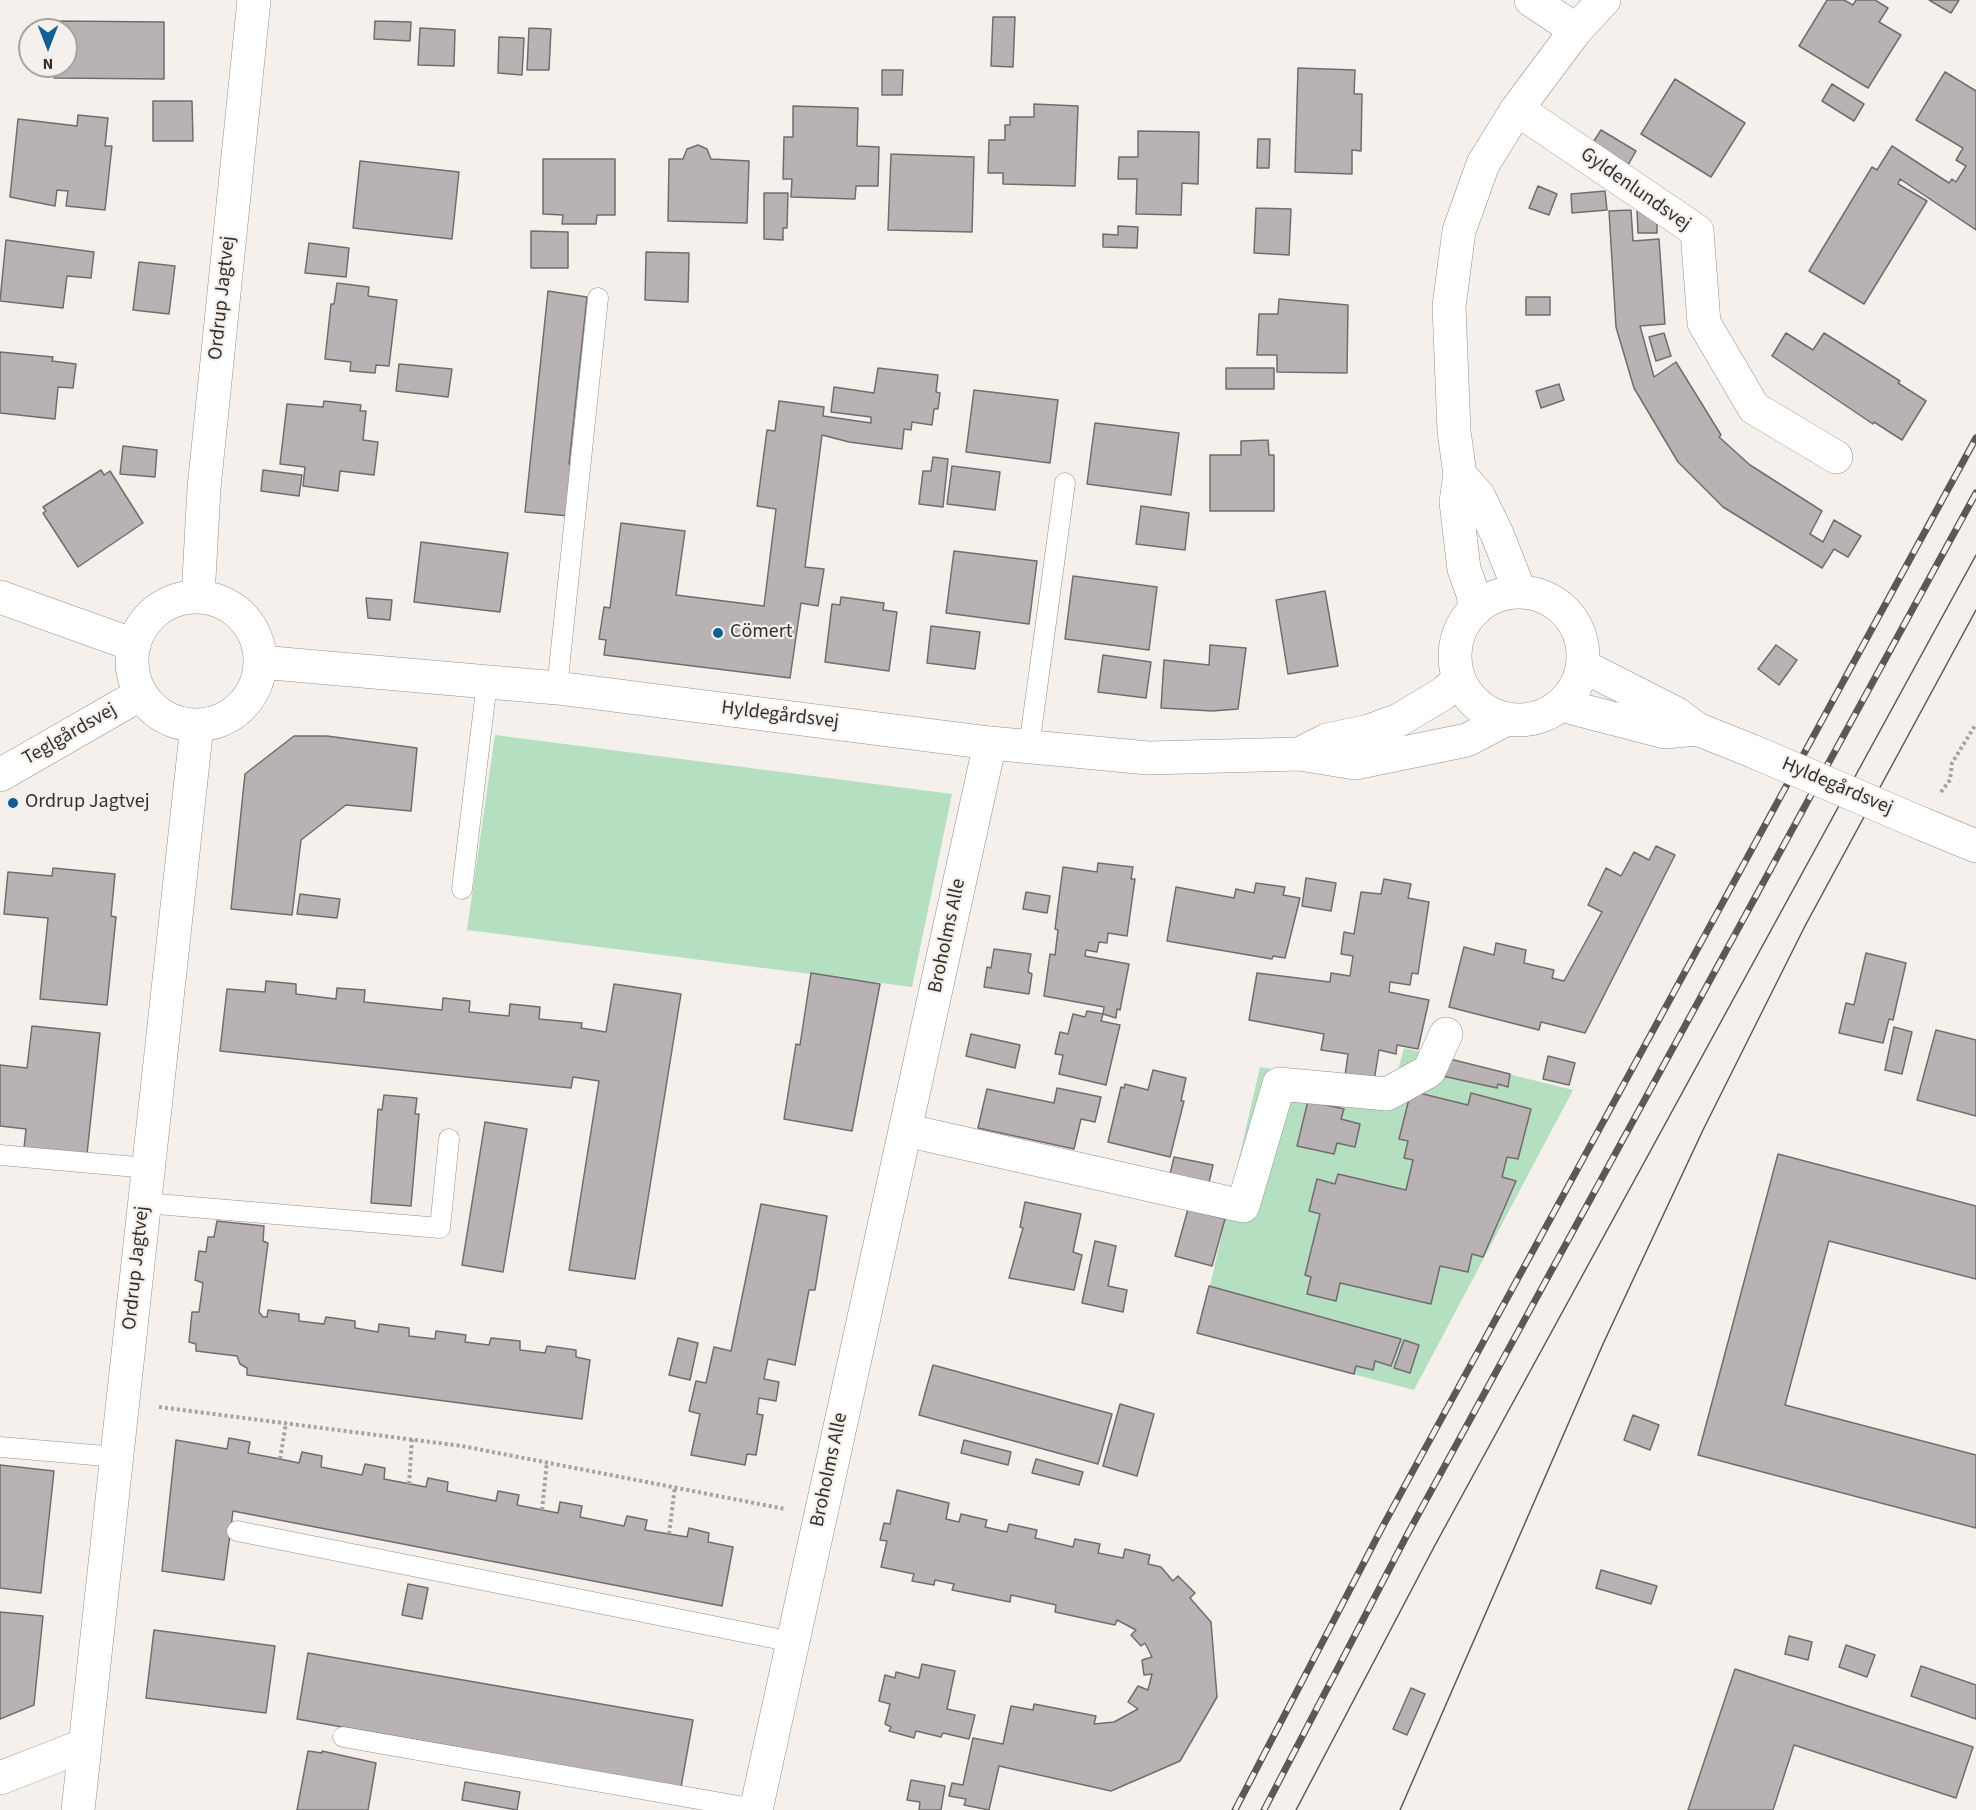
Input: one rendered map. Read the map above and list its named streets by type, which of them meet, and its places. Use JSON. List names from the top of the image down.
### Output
{
  "streets": {
    "street": [
      "Gyldenlundsvej",
      "Ordrup Jagtvej",
      "Hyldegårdsvej",
      "Teglgårdsvej",
      "Broholms Alle"
    ]
  },
  "crossings": [
    ["Ordrup Jagtvej", "Hyldegårdsvej"],
    ["Ordrup Jagtvej", "Teglgårdsvej"],
    ["Hyldegårdsvej", "Teglgårdsvej"],
    ["Hyldegårdsvej", "Broholms Alle"]
  ],
  "places": ["Cömert", "Ordrup Jagtvej"],
  "north": "bottom"
}
